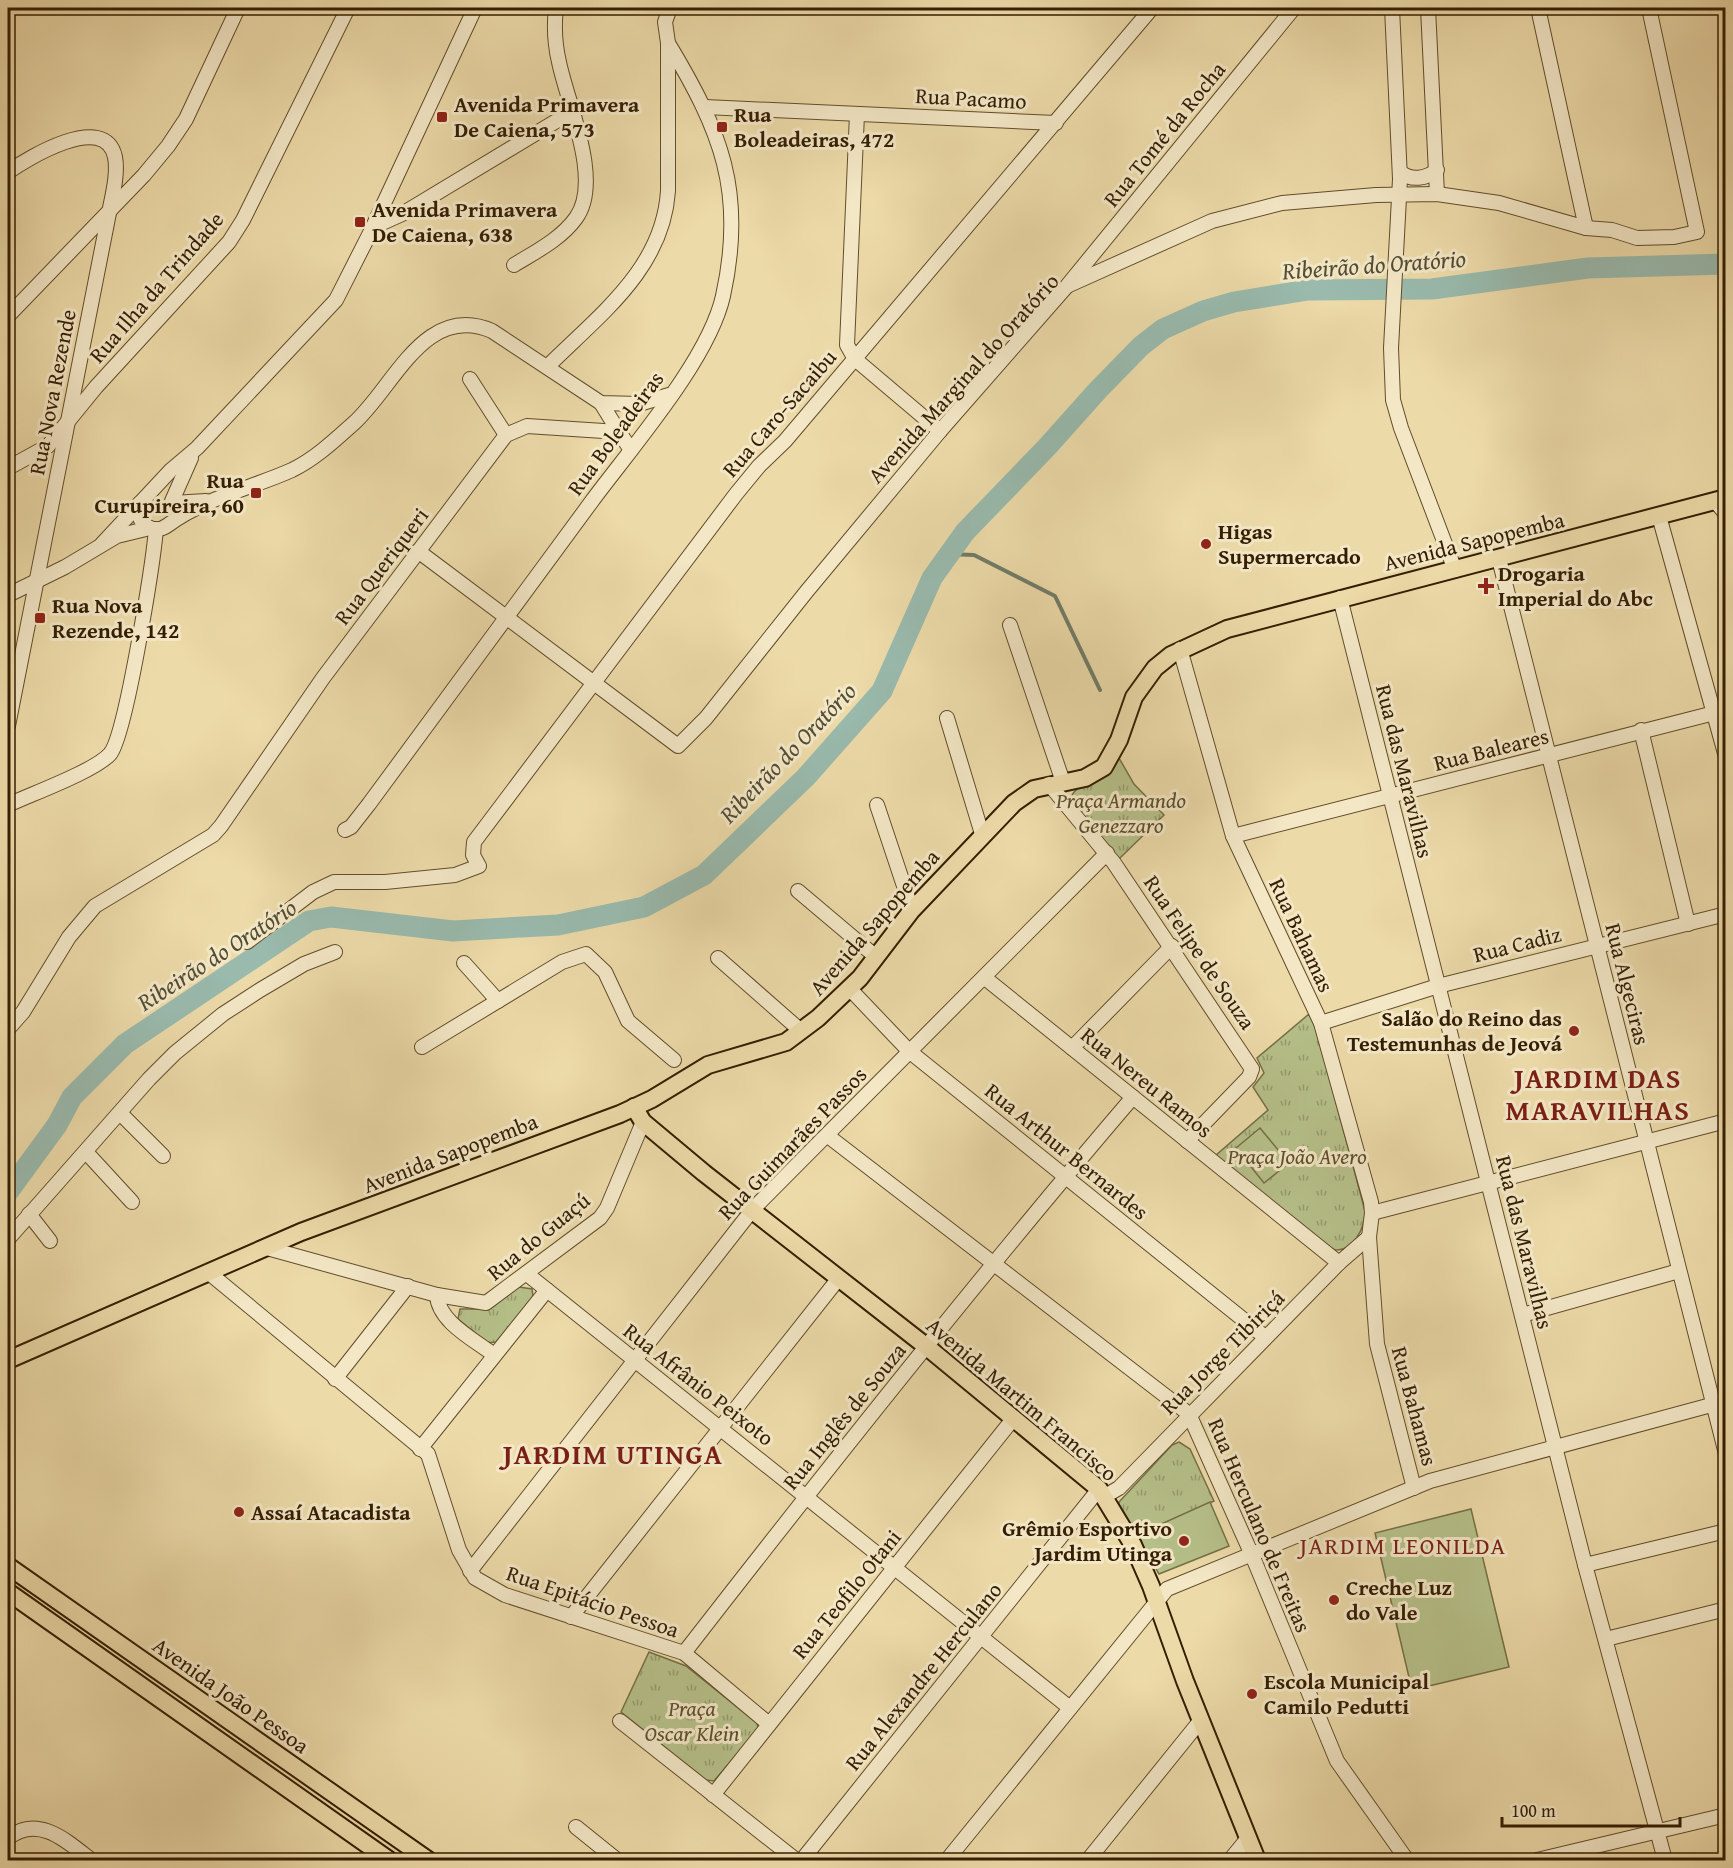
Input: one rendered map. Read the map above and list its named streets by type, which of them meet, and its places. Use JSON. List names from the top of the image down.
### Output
{
  "streets": {
    "main road": ["Avenida Sapopemba", "Avenida Martim Francisco", "Avenida João Pessoa"],
    "street": [
      "Rua Pacamo",
      "Rua Tomé da Rocha",
      "Rua Ilha da Trindade",
      "Avenida Marginal do Oratório",
      "Rua Nova Rezende",
      "Rua Caro-Sacaibu",
      "Rua Boleadeiras",
      "Rua Queriqueri",
      "Rua Baleares",
      "Rua das Maravilhas",
      "Rua Bahamas",
      "Rua Cadiz",
      "Rua Felipe de Souza",
      "Rua Algeciras",
      "Rua Nereu Ramos",
      "Rua Guimarães Passos",
      "Rua Arthur Bernardes",
      "Rua do Guaçú",
      "Rua Jorge Tibiriçá",
      "Rua Afrânio Peixoto",
      "Rua Inglês de Souza",
      "Rua Herculano de Freitas",
      "Rua Teofilo Otani",
      "Rua Epitácio Pessoa",
      "Rua Alexandre Herculano"
    ]
  },
  "crossings": [
    ["Rua Pacamo", "Rua Caro-Sacaibu"],
    ["Rua Pacamo", "Rua Boleadeiras"],
    ["Rua Tomé da Rocha", "Avenida Marginal do Oratório"],
    ["Rua Ilha da Trindade", "Rua Nova Rezende"],
    ["Avenida Marginal do Oratório", "Rua Caro-Sacaibu"],
    ["Avenida Sapopemba", "Rua das Maravilhas"],
    ["Avenida Sapopemba", "Rua Bahamas"],
    ["Avenida Sapopemba", "Rua Felipe de Souza"],
    ["Avenida Sapopemba", "Rua Algeciras"],
    ["Avenida Sapopemba", "Rua Arthur Bernardes"],
    ["Avenida Sapopemba", "Rua do Guaçú"],
    ["Avenida Sapopemba", "Avenida Martim Francisco"],
    ["Avenida Sapopemba", "Rua Epitácio Pessoa"],
    ["Rua Baleares", "Rua das Maravilhas"],
    ["Rua Baleares", "Rua Bahamas"],
    ["Rua Baleares", "Rua Algeciras"],
    ["Rua das Maravilhas", "Rua Cadiz"],
    ["Rua Bahamas", "Rua Cadiz"],
    ["Rua Bahamas", "Rua Jorge Tibiriçá"],
    ["Rua Cadiz", "Rua Algeciras"],
    ["Rua Felipe de Souza", "Rua Nereu Ramos"],
    ["Rua Felipe de Souza", "Rua Guimarães Passos"],
    ["Rua Nereu Ramos", "Rua Guimarães Passos"],
    ["Rua Nereu Ramos", "Rua Jorge Tibiriçá"],
    ["Rua Nereu Ramos", "Rua Inglês de Souza"],
    ["Rua Guimarães Passos", "Rua Arthur Bernardes"],
    ["Rua Guimarães Passos", "Rua Afrânio Peixoto"],
    ["Rua Guimarães Passos", "Avenida Martim Francisco"],
    ["Rua Guimarães Passos", "Rua Herculano de Freitas"],
    ["Rua Guimarães Passos", "Rua Epitácio Pessoa"],
    ["Rua Arthur Bernardes", "Rua Jorge Tibiriçá"],
    ["Rua Arthur Bernardes", "Rua Inglês de Souza"],
    ["Rua do Guaçú", "Rua Afrânio Peixoto"],
    ["Rua do Guaçú", "Avenida Martim Francisco"],
    ["Rua Jorge Tibiriçá", "Avenida Martim Francisco"],
    ["Rua Jorge Tibiriçá", "Rua Herculano de Freitas"],
    ["Rua Jorge Tibiriçá", "Rua Alexandre Herculano"],
    ["Rua Afrânio Peixoto", "Rua Inglês de Souza"],
    ["Rua Afrânio Peixoto", "Rua Teofilo Otani"],
    ["Rua Afrânio Peixoto", "Rua Alexandre Herculano"],
    ["Avenida Martim Francisco", "Rua Inglês de Souza"],
    ["Avenida Martim Francisco", "Rua Teofilo Otani"],
    ["Avenida Martim Francisco", "Rua Alexandre Herculano"],
    ["Rua Inglês de Souza", "Rua Herculano de Freitas"],
    ["Rua Inglês de Souza", "Rua Epitácio Pessoa"],
    ["Rua Teofilo Otani", "Rua Epitácio Pessoa"]
  ],
  "districts": ["JARDIM DAS MARAVILHAS", "JARDIM UTINGA", "JARDIM LEONILDA"],
  "water": ["Ribeirão do Oratório"],
  "parks": ["Praça Armando Genezzaro", "Praça João Avero", "Praça Oscar Klein"],
  "places": {
    "transit": [
      "Avenida Primavera De Caiena, 573",
      "Rua Boleadeiras, 472",
      "Avenida Primavera De Caiena, 638",
      "Rua Curupireira, 60",
      "Rua Nova Rezende, 142"
    ],
    "other": [
      "Higas Supermercado",
      "Salão do Reino das Testemunhas de Jeová",
      "Assaí Atacadista",
      "Grêmio Esportivo Jardim Utinga",
      "Creche Luz do Vale",
      "Escola Municipal Camilo Pedutti"
    ],
    "health": ["Drogaria Imperial do Abc"]
  },
  "scale_bar": "100 m"
}
